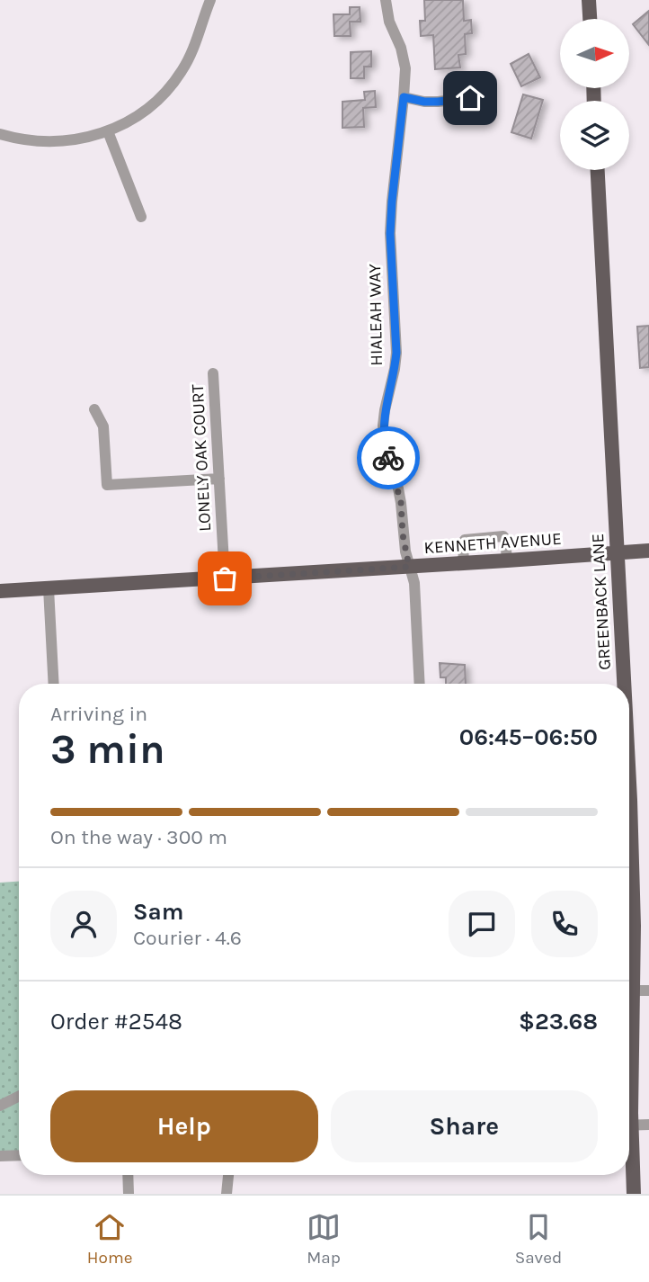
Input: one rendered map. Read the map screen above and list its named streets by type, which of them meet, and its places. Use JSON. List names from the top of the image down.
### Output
{
  "streets": {
    "main road": ["KENNETH AVENUE", "GREENBACK LANE"],
    "street": ["HIALEAH WAY", "LONELY OAK COURT"]
  },
  "crossings": [
    ["HIALEAH WAY", "KENNETH AVENUE"],
    ["LONELY OAK COURT", "KENNETH AVENUE"],
    ["KENNETH AVENUE", "GREENBACK LANE"]
  ],
  "north": "right",
  "page": {
    "heading": ["3 min", "Arriving in", "06:45–06:50"],
    "panel": [
      "Sam",
      "Courier · 4.6",
      "Order #2548",
      "$23.68"
    ],
    "bar": "On the way · 300 m",
    "buttons": ["Help", "Share"],
    "tabs": ["Home", "Map", "Saved"]
  }
}
